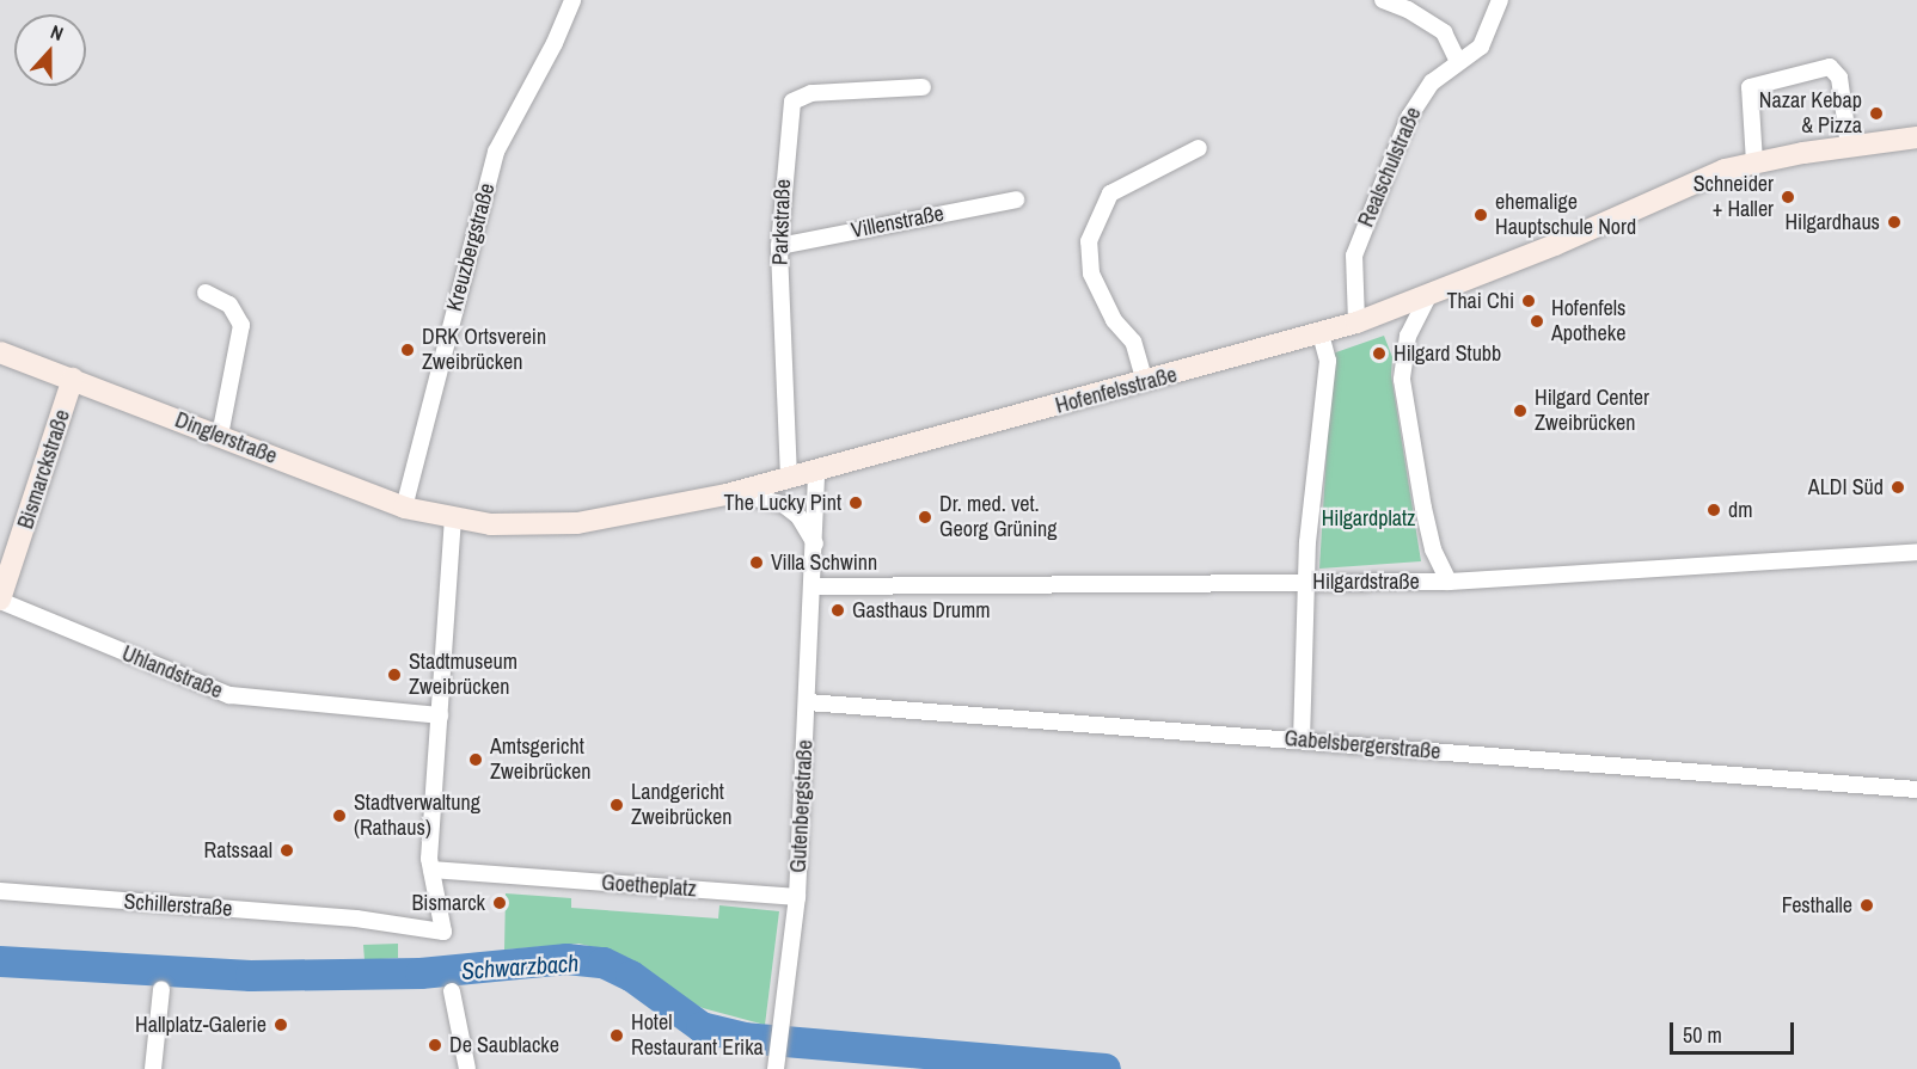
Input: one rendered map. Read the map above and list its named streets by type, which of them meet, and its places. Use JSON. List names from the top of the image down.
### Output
{
  "streets": {
    "main road": ["Hofenfelsstraße", "Dinglerstraße", "Bismarckstraße"],
    "street": [
      "Realschulstraße",
      "Parkstraße",
      "Villenstraße",
      "Kreuzbergstraße",
      "Hilgardstraße",
      "Uhlandstraße",
      "Gabelsbergerstraße",
      "Gutenbergstraße",
      "Goetheplatz",
      "Schillerstraße"
    ]
  },
  "crossings": [
    ["Realschulstraße", "Hofenfelsstraße"],
    ["Parkstraße", "Villenstraße"],
    ["Parkstraße", "Hofenfelsstraße"],
    ["Kreuzbergstraße", "Dinglerstraße"],
    ["Hofenfelsstraße", "Dinglerstraße"],
    ["Hofenfelsstraße", "Gutenbergstraße"],
    ["Dinglerstraße", "Bismarckstraße"],
    ["Bismarckstraße", "Uhlandstraße"],
    ["Hilgardstraße", "Gutenbergstraße"],
    ["Gabelsbergerstraße", "Gutenbergstraße"],
    ["Gutenbergstraße", "Goetheplatz"],
    ["Goetheplatz", "Schillerstraße"]
  ],
  "water": ["Schwarzbach"],
  "parks": ["Hilgardplatz"],
  "places": [
    "Nazar Kebap & Pizza",
    "Schneider + Haller",
    "ehemalige Hauptschule Nord",
    "Hilgardhaus",
    "Thai Chi",
    "Hofenfels Apotheke",
    "DRK Ortsverein Zweibrücken",
    "Hilgard Stubb",
    "Hilgard Center Zweibrücken",
    "ALDI Süd",
    "The Lucky Pint",
    "dm",
    "Dr. med. vet. Georg Grüning",
    "Villa Schwinn",
    "Gasthaus Drumm",
    "Stadtmuseum Zweibrücken",
    "Amtsgericht Zweibrücken",
    "Landgericht Zweibrücken",
    "Stadtverwaltung (Rathaus)",
    "Ratssaal",
    "Bismarck",
    "Festhalle",
    "Hallplatz-Galerie",
    "Hotel Restaurant Erika",
    "De Saublacke"
  ],
  "scale_bar": "50 m",
  "north": "top"
}
